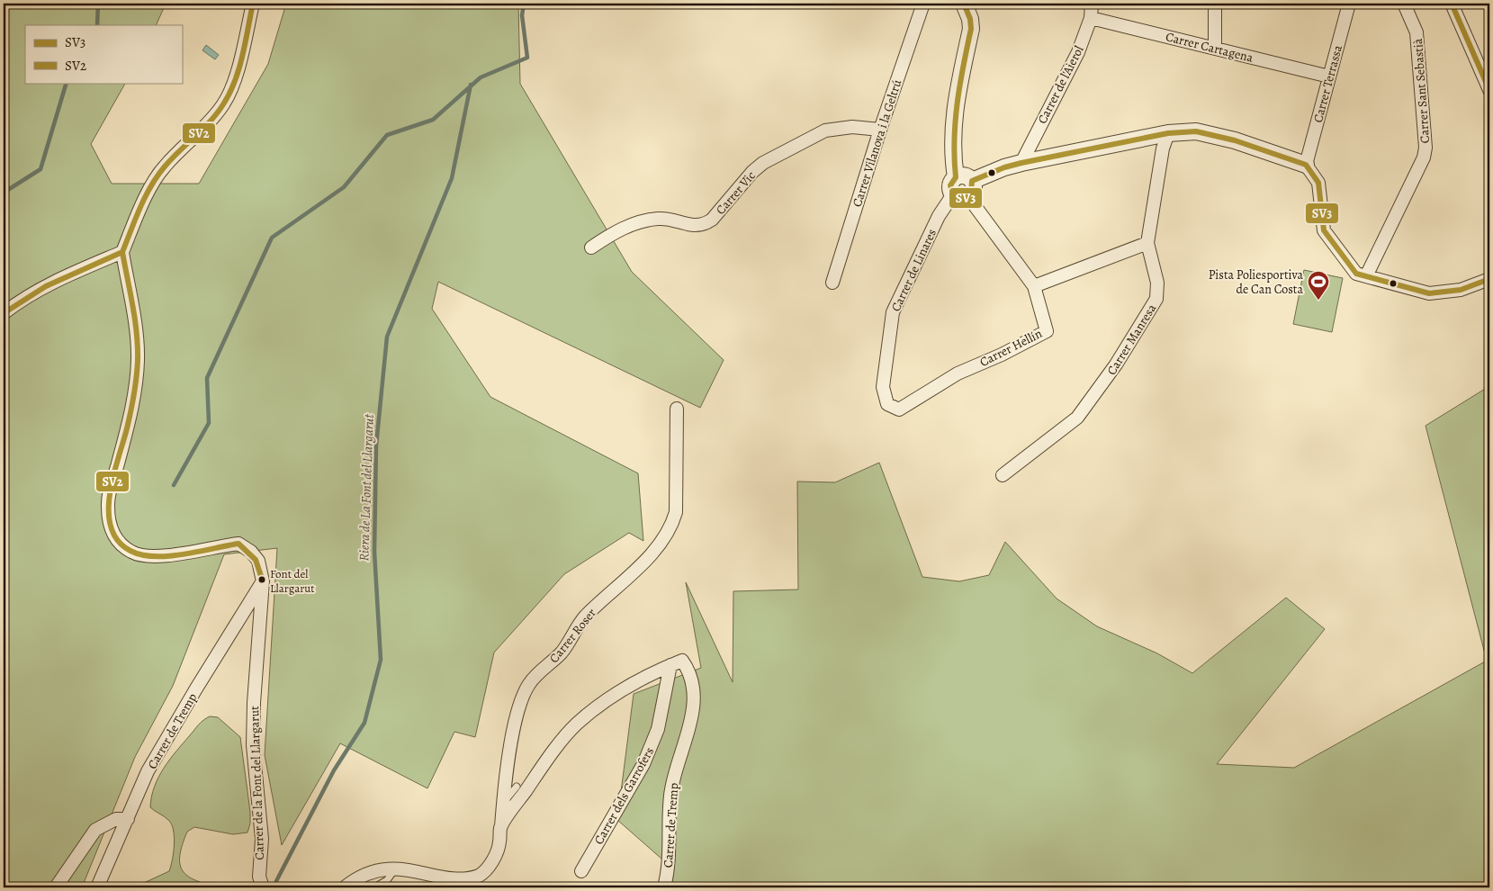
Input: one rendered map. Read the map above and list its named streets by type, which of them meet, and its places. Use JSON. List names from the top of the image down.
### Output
{
  "streets": {
    "street": [
      "Carrer Cartagena",
      "Carrer Terrassa",
      "Carrer de l'Aierol",
      "Carrer Sant Sebastià",
      "Carrer Vilanova i la Geltrú",
      "Carrer Vic",
      "Carrer de Linares",
      "Carrer Manresa",
      "Carrer Hellín",
      "Carrer Roser",
      "Carrer de Tremp",
      "Carrer de la Font del Llargarut",
      "Carrer dels Garrofers"
    ]
  },
  "crossings": [
    ["Carrer Cartagena", "Carrer Terrassa"],
    ["Carrer Cartagena", "Carrer de l'Aierol"],
    ["Carrer Vilanova i la Geltrú", "Carrer Vic"],
    ["Carrer de Linares", "Carrer Hellín"],
    ["Carrer de Tremp", "Carrer de la Font del Llargarut"],
    ["Carrer de Tremp", "Carrer dels Garrofers"]
  ],
  "water": ["Riera de La Font del Llargarut"],
  "places": {
    "sports": ["Pista Poliesportiva de Can Costa"],
    "other": ["Font del Llargarut"]
  },
  "lines": ["transit line SV3", "transit line SV2"],
  "legend": ["SV3", "SV2"]
}
